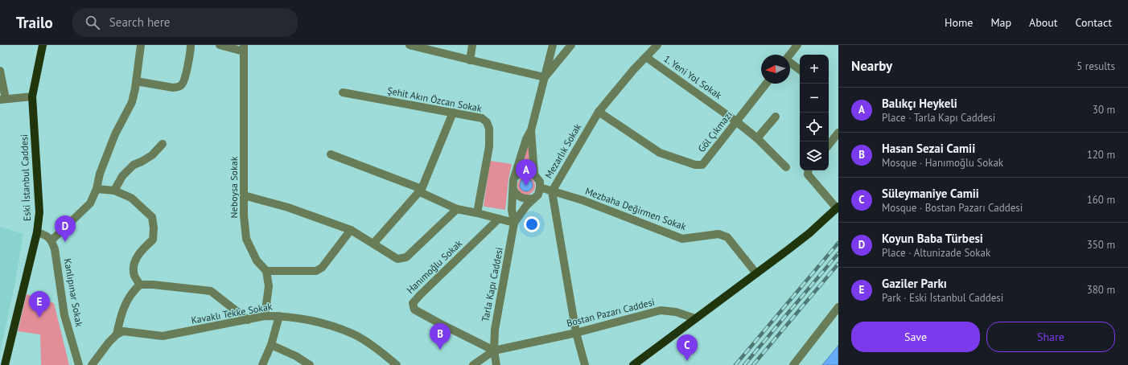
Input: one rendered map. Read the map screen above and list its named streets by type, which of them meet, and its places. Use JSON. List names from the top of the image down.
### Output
{
  "streets": {
    "main road": ["Eski İstanbul Caddesi"],
    "street": [
      "1. Yeni Yol Sokak",
      "Şehit Akın Özcan Sokak",
      "Göl Çıkmazı",
      "Mezarlık Sokak",
      "Neboysa Sokak",
      "Mezbaha Değirmen Sokak",
      "Hanımoğlu Sokak",
      "Tarla Kapı Caddesi",
      "Kanlıpınar Sokak",
      "Bostan Pazarı Caddesi",
      "Kavaklı Tekke Sokak"
    ]
  },
  "crossings": [
    ["1. Yeni Yol Sokak", "Göl Çıkmazı"],
    ["1. Yeni Yol Sokak", "Mezarlık Sokak"],
    ["Göl Çıkmazı", "Mezarlık Sokak"],
    ["Mezarlık Sokak", "Mezbaha Değirmen Sokak"],
    ["Mezarlık Sokak", "Bostan Pazarı Caddesi"],
    ["Mezbaha Değirmen Sokak", "Tarla Kapı Caddesi"],
    ["Hanımoğlu Sokak", "Tarla Kapı Caddesi"],
    ["Hanımoğlu Sokak", "Bostan Pazarı Caddesi"],
    ["Tarla Kapı Caddesi", "Bostan Pazarı Caddesi"]
  ],
  "north": "left",
  "page": {
    "header": "Trailo",
    "search": "Search here",
    "nav": [
      "Home",
      "Map",
      "About",
      "Contact"
    ],
    "heading": ["Nearby", "5 results"],
    "map_buttons": ["+", "−"],
    "list": [
      {
        "mark": "A",
        "name": "Balıkçı Heykeli",
        "note": "Place · Tarla Kapı Caddesi",
        "value": "30 m"
      },
      {
        "mark": "B",
        "name": "Hasan Sezai Camii",
        "note": "Mosque · Hanımoğlu Sokak",
        "value": "120 m"
      },
      {
        "mark": "C",
        "name": "Süleymaniye Camii",
        "note": "Mosque · Bostan Pazarı Caddesi",
        "value": "160 m"
      },
      {
        "mark": "D",
        "name": "Koyun Baba Türbesi",
        "note": "Place · Altunizade Sokak",
        "value": "350 m"
      },
      {
        "mark": "E",
        "name": "Gaziler Parkı",
        "note": "Park · Eski İstanbul Caddesi",
        "value": "380 m"
      }
    ],
    "pins": [
      "A",
      "D",
      "E",
      "B",
      "C"
    ],
    "buttons": ["Save", "Share"]
  }
}
